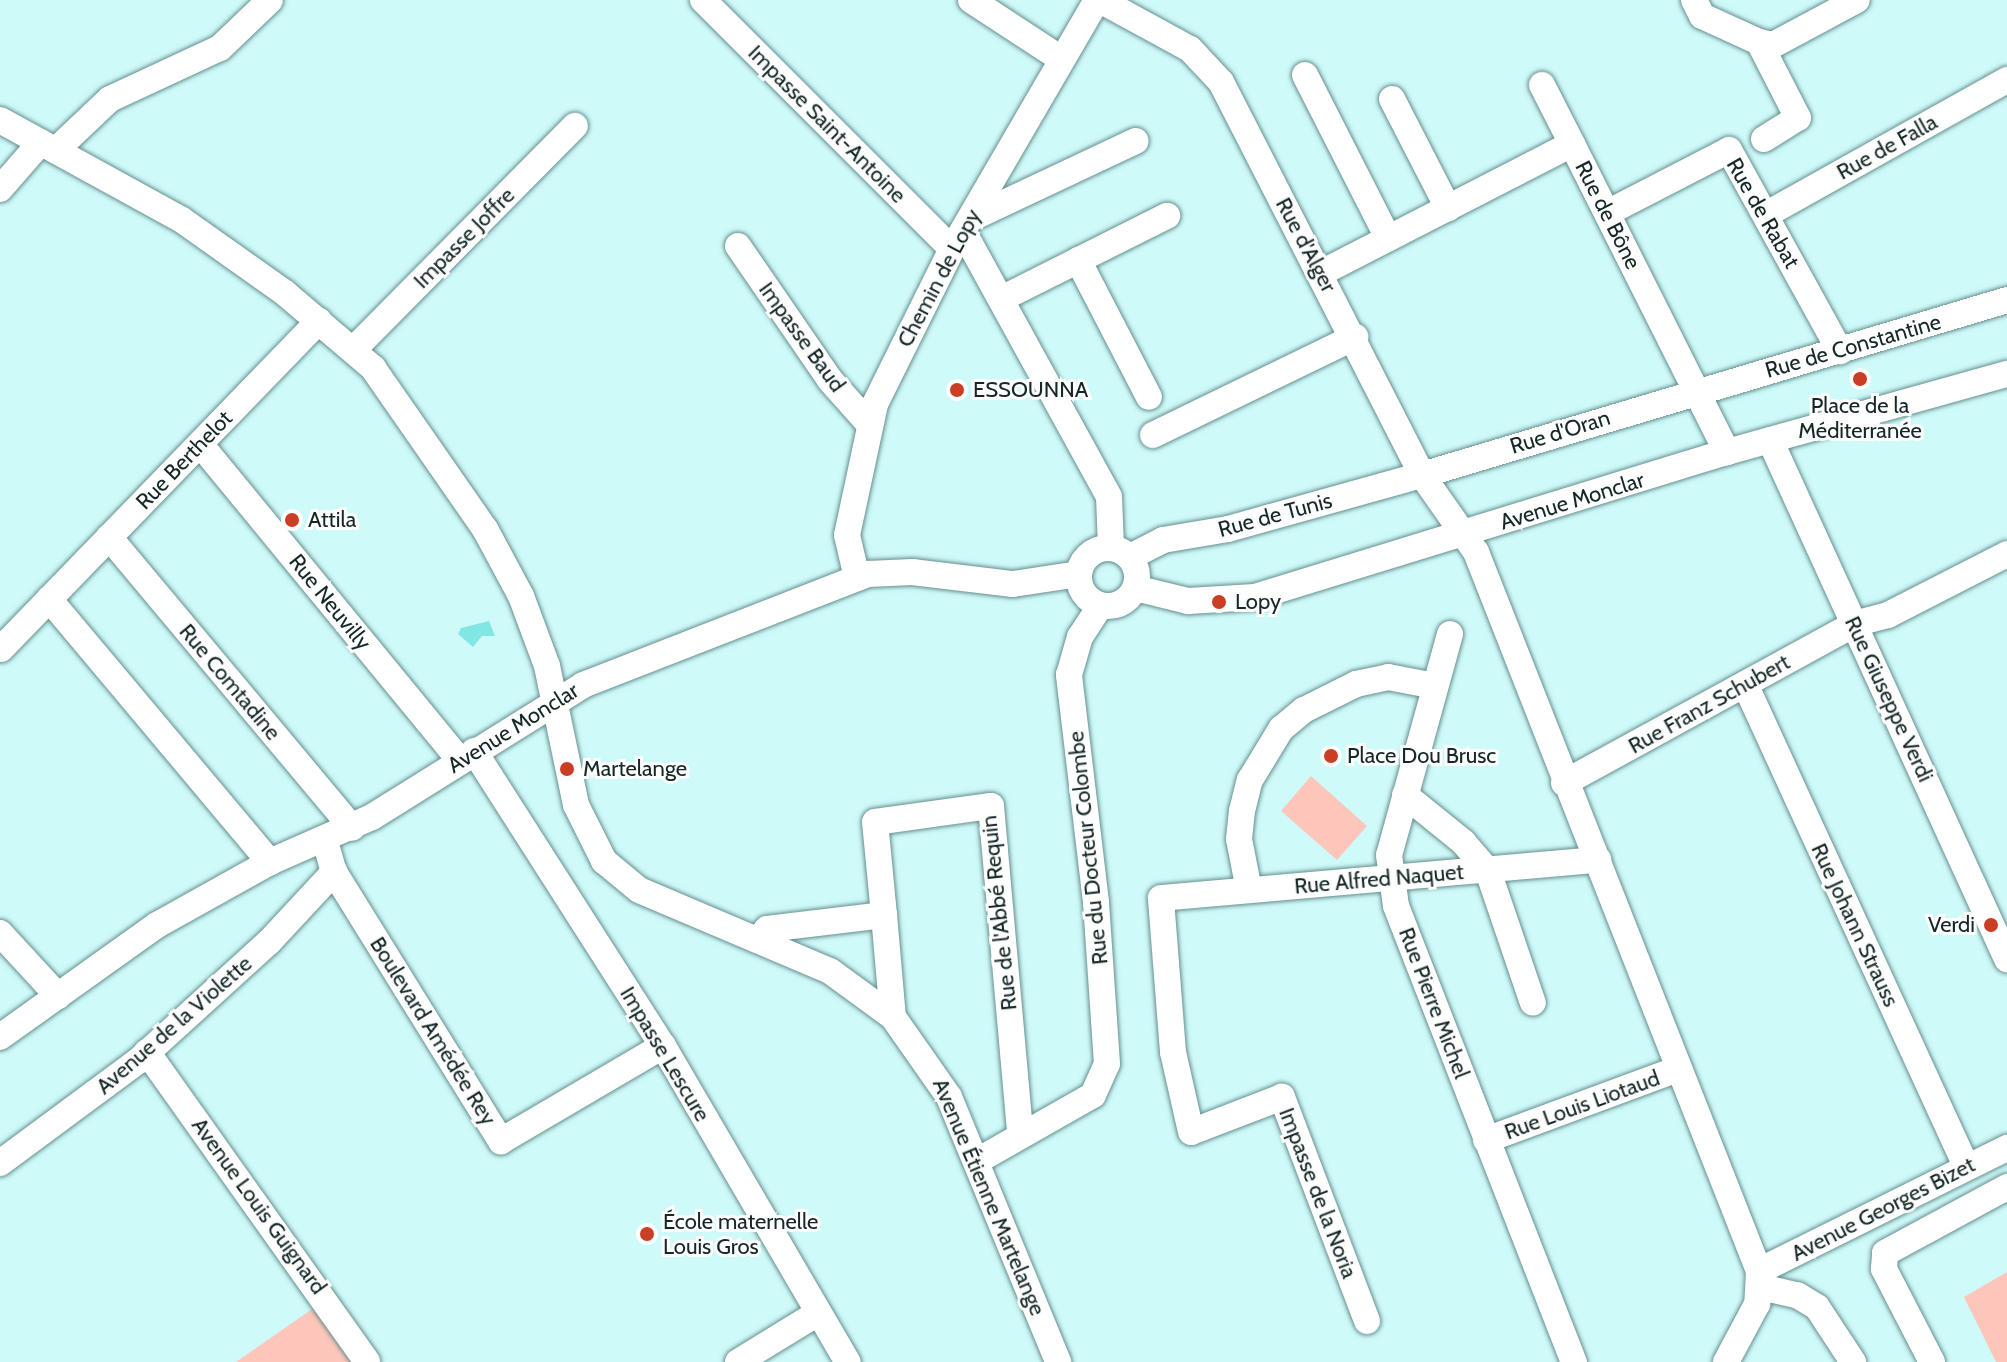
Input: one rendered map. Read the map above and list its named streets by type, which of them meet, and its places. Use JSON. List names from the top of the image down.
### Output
{
  "streets": {
    "street": [
      "Impasse Saint-Antoine",
      "Rue de Falla",
      "Rue de Rabat",
      "Rue de Bône",
      "Impasse Joffre",
      "Rue d'Alger",
      "Chemin de Lopy",
      "Impasse Baud",
      "Rue de Constantine",
      "Rue d'Oran",
      "Rue Berthelot",
      "Avenue Monclar",
      "Rue de Tunis",
      "Rue Neuvilly",
      "Rue Comtadine",
      "Rue Giuseppe Verdi",
      "Rue Franz Schubert",
      "Rue du Docteur Colombe",
      "Rue Alfred Naquet",
      "Rue de l'Abbé Requin",
      "Rue Johann Strauss",
      "Rue Pierre Michel",
      "Avenue de la Violette",
      "Boulevard Amédée Rey",
      "Impasse Lescure",
      "Rue Louis Liotaud",
      "Impasse de la Noria",
      "Avenue Étienne Martelange",
      "Avenue Louis Guignard",
      "Avenue Georges Bizet"
    ]
  },
  "crossings": [
    ["Impasse Saint-Antoine", "Chemin de Lopy"],
    ["Rue de Falla", "Rue de Rabat"],
    ["Rue de Rabat", "Rue de Bône"],
    ["Rue de Rabat", "Rue de Constantine"],
    ["Rue de Bône", "Rue d'Alger"],
    ["Rue de Bône", "Rue de Constantine"],
    ["Rue de Bône", "Rue d'Oran"],
    ["Rue de Bône", "Avenue Monclar"],
    ["Impasse Joffre", "Avenue Étienne Martelange"],
    ["Rue d'Alger", "Chemin de Lopy"],
    ["Rue d'Alger", "Rue d'Oran"],
    ["Rue d'Alger", "Avenue Monclar"],
    ["Rue d'Alger", "Rue de Tunis"],
    ["Rue d'Alger", "Rue Franz Schubert"],
    ["Rue d'Alger", "Rue Alfred Naquet"],
    ["Rue d'Alger", "Rue Louis Liotaud"],
    ["Rue d'Alger", "Avenue Georges Bizet"],
    ["Chemin de Lopy", "Impasse Baud"],
    ["Chemin de Lopy", "Avenue Monclar"],
    ["Rue de Constantine", "Rue d'Oran"],
    ["Rue d'Oran", "Rue de Tunis"],
    ["Rue Berthelot", "Rue Neuvilly"],
    ["Rue Berthelot", "Rue Comtadine"],
    ["Rue Berthelot", "Avenue Étienne Martelange"],
    ["Avenue Monclar", "Rue de Tunis"],
    ["Avenue Monclar", "Rue Neuvilly"],
    ["Avenue Monclar", "Rue Comtadine"],
    ["Avenue Monclar", "Rue Giuseppe Verdi"],
    ["Avenue Monclar", "Rue du Docteur Colombe"],
    ["Avenue Monclar", "Boulevard Amédée Rey"],
    ["Avenue Monclar", "Impasse Lescure"],
    ["Avenue Monclar", "Avenue Étienne Martelange"],
    ["Rue de Tunis", "Rue du Docteur Colombe"],
    ["Rue Neuvilly", "Impasse Lescure"],
    ["Rue Giuseppe Verdi", "Rue Franz Schubert"],
    ["Rue Franz Schubert", "Rue Johann Strauss"],
    ["Rue du Docteur Colombe", "Rue de l'Abbé Requin"],
    ["Rue Alfred Naquet", "Rue Pierre Michel"],
    ["Rue Alfred Naquet", "Impasse de la Noria"],
    ["Rue Johann Strauss", "Avenue Georges Bizet"],
    ["Rue Pierre Michel", "Rue Louis Liotaud"],
    ["Avenue de la Violette", "Boulevard Amédée Rey"],
    ["Avenue de la Violette", "Avenue Louis Guignard"],
    ["Boulevard Amédée Rey", "Impasse Lescure"]
  ],
  "places": [
    "Place de la Méditerranée",
    "ESSOUNNA",
    "Attila",
    "Lopy",
    "Place Dou Brusc",
    "Martelange",
    "Verdi",
    "École maternelle Louis Gros"
  ]
}
